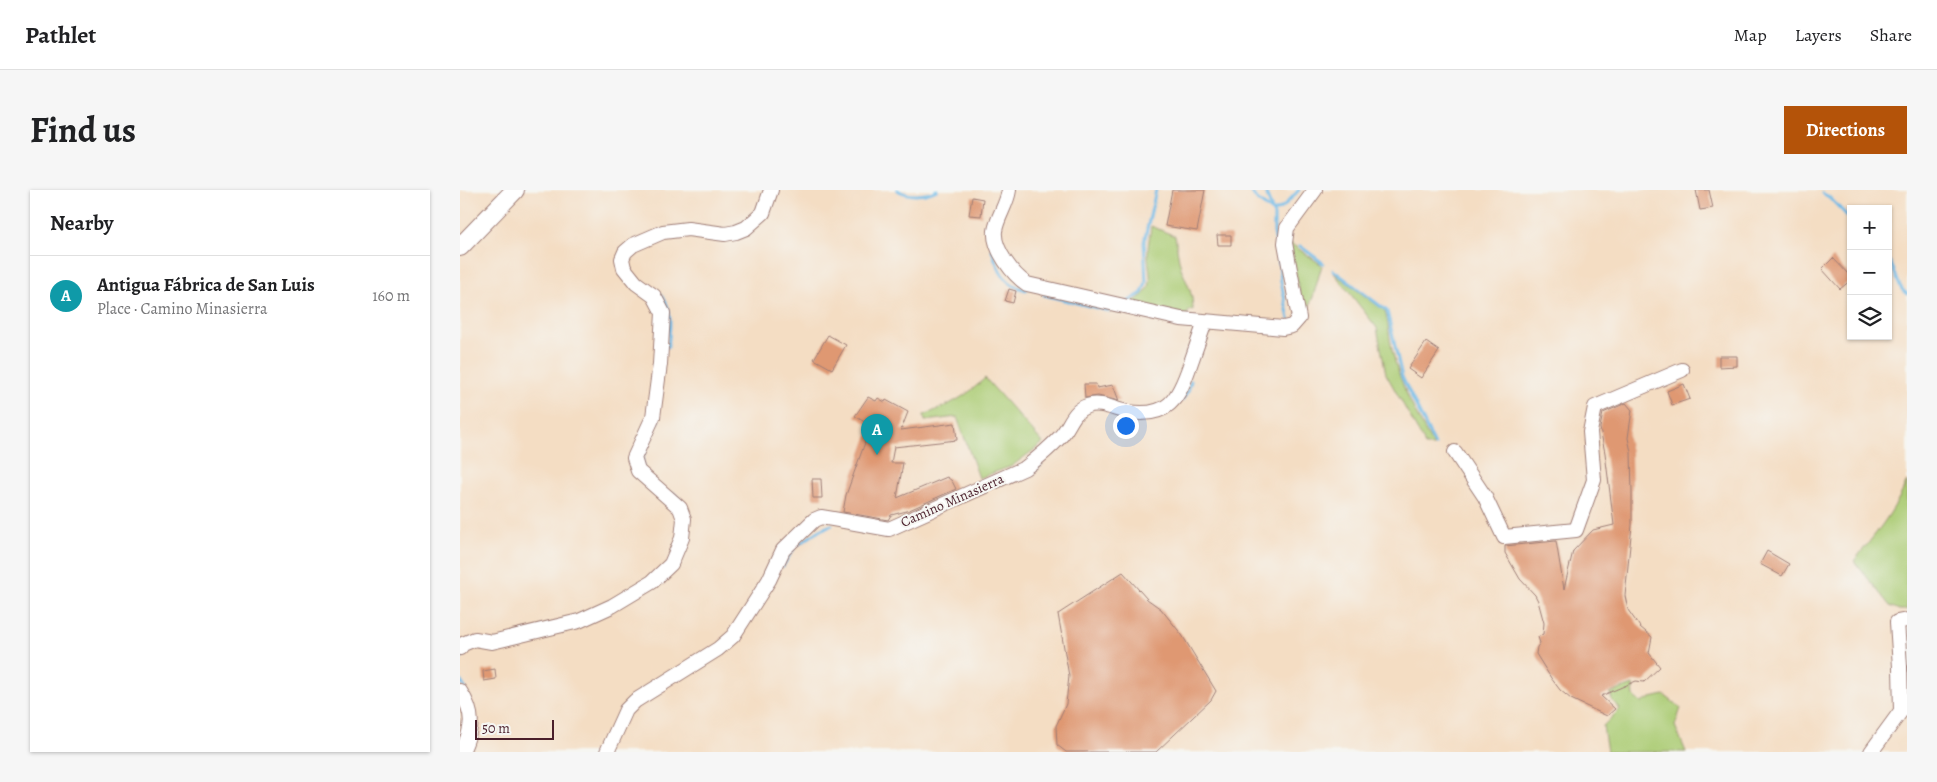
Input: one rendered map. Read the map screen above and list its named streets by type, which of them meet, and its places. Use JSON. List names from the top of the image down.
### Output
{
  "streets": {
    "street": ["Camino Minasierra"]
  },
  "scale_bar": "50 m",
  "page": {
    "header": "Pathlet",
    "nav": ["Map", "Layers", "Share"],
    "title": "Find us",
    "buttons": "Directions",
    "heading": "Nearby",
    "map_buttons": ["+", "−"],
    "list": [
      {
        "mark": "A",
        "name": "Antigua Fábrica de San Luis",
        "note": "Place · Camino Minasierra",
        "value": "160 m"
      }
    ],
    "pins": "A",
    "scale": "50 m"
  }
}
